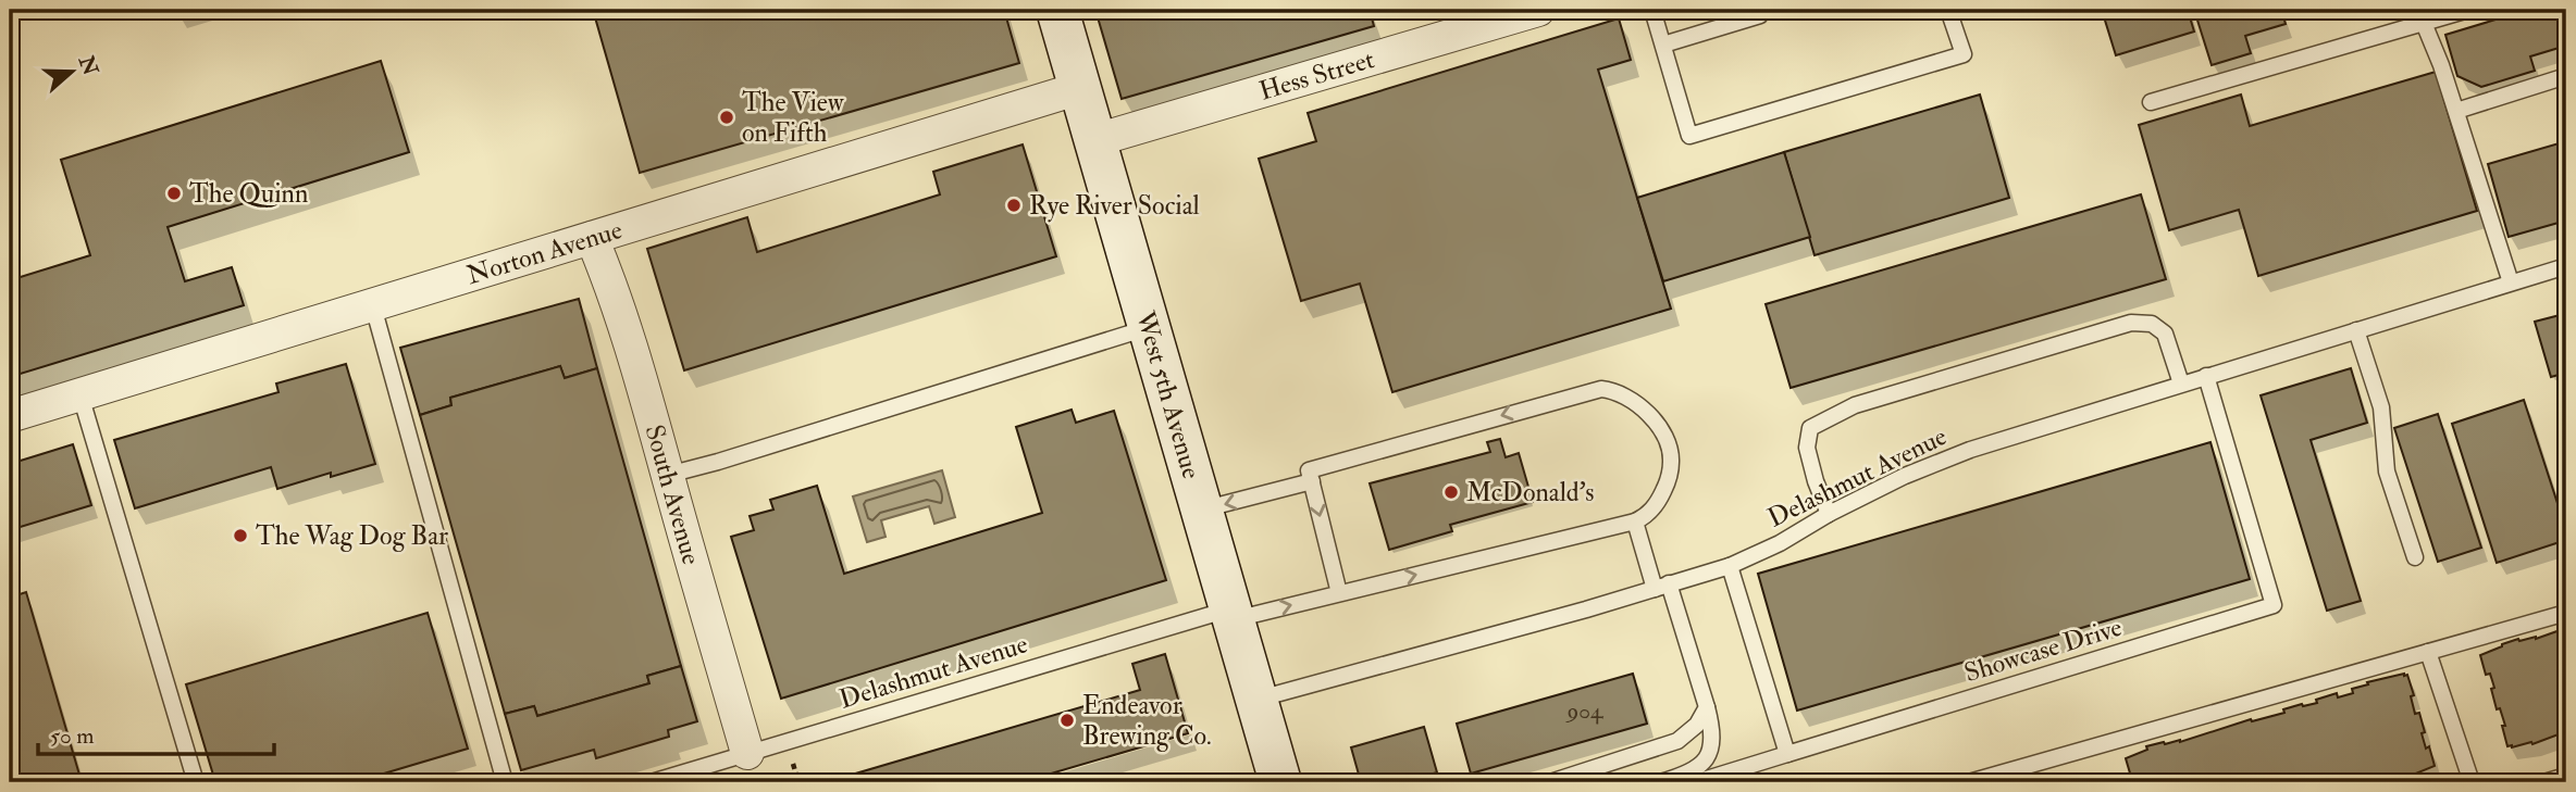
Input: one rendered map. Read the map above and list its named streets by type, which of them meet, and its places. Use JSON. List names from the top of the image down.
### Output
{
  "streets": {
    "main road": ["West 5th Avenue"],
    "street": ["Hess Street", "Norton Avenue", "South Avenue"],
    "lane": ["Delashmut Avenue", "Showcase Drive"]
  },
  "crossings": [
    ["Hess Street", "West 5th Avenue"],
    ["Norton Avenue", "West 5th Avenue"],
    ["Norton Avenue", "South Avenue"],
    ["West 5th Avenue", "Delashmut Avenue"],
    ["Delashmut Avenue", "South Avenue"],
    ["Delashmut Avenue", "Showcase Drive"]
  ],
  "places": [
    "The View on Fifth",
    "The Quinn",
    "Rye River Social",
    "McDonald's",
    "The Wag Dog Bar",
    "Endeavor Brewing Co."
  ],
  "house_numbers": ["904"],
  "scale_bar": "50 m",
  "north": "right"
}
